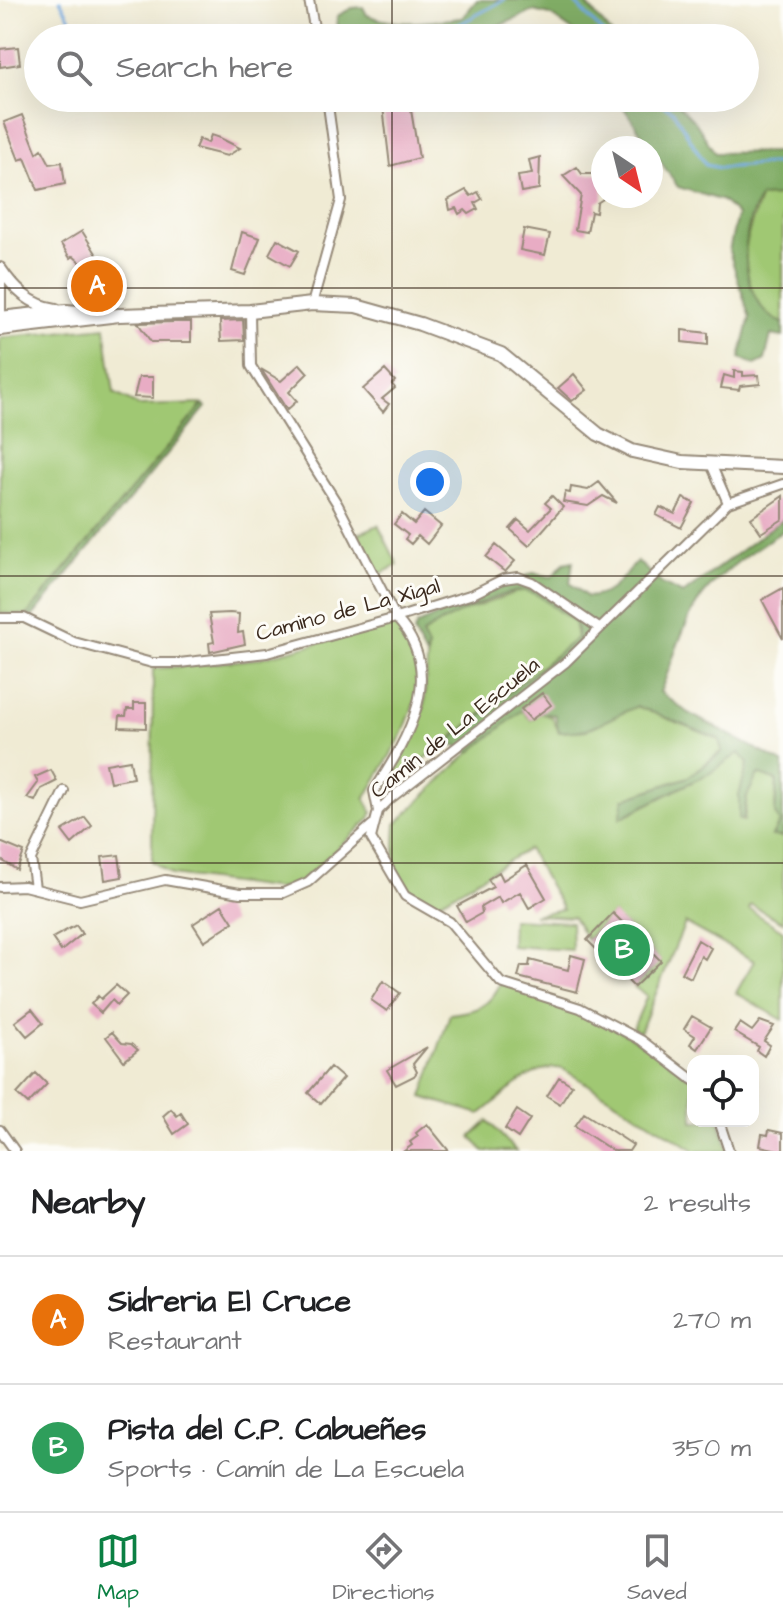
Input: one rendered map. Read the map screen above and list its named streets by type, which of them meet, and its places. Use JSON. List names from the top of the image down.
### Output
{
  "streets": {
    "street": ["Camino de La Xigal", "Camín de La Escuela"]
  },
  "crossings": [
    ["Camino de La Xigal", "Camín de La Escuela"]
  ],
  "north": "bottom right",
  "page": {
    "search": "Search here",
    "pins": ["A", "B"],
    "heading": ["Nearby", "2 results"],
    "list": [
      {
        "mark": "A",
        "name": "Sidreria El Cruce",
        "note": "Restaurant",
        "value": "270 m"
      },
      {
        "mark": "B",
        "name": "Pista del C.P. Cabueñes",
        "note": "Sports · Camín de La Escuela",
        "value": "350 m"
      }
    ],
    "nav": ["Map", "Directions", "Saved"]
  }
}
